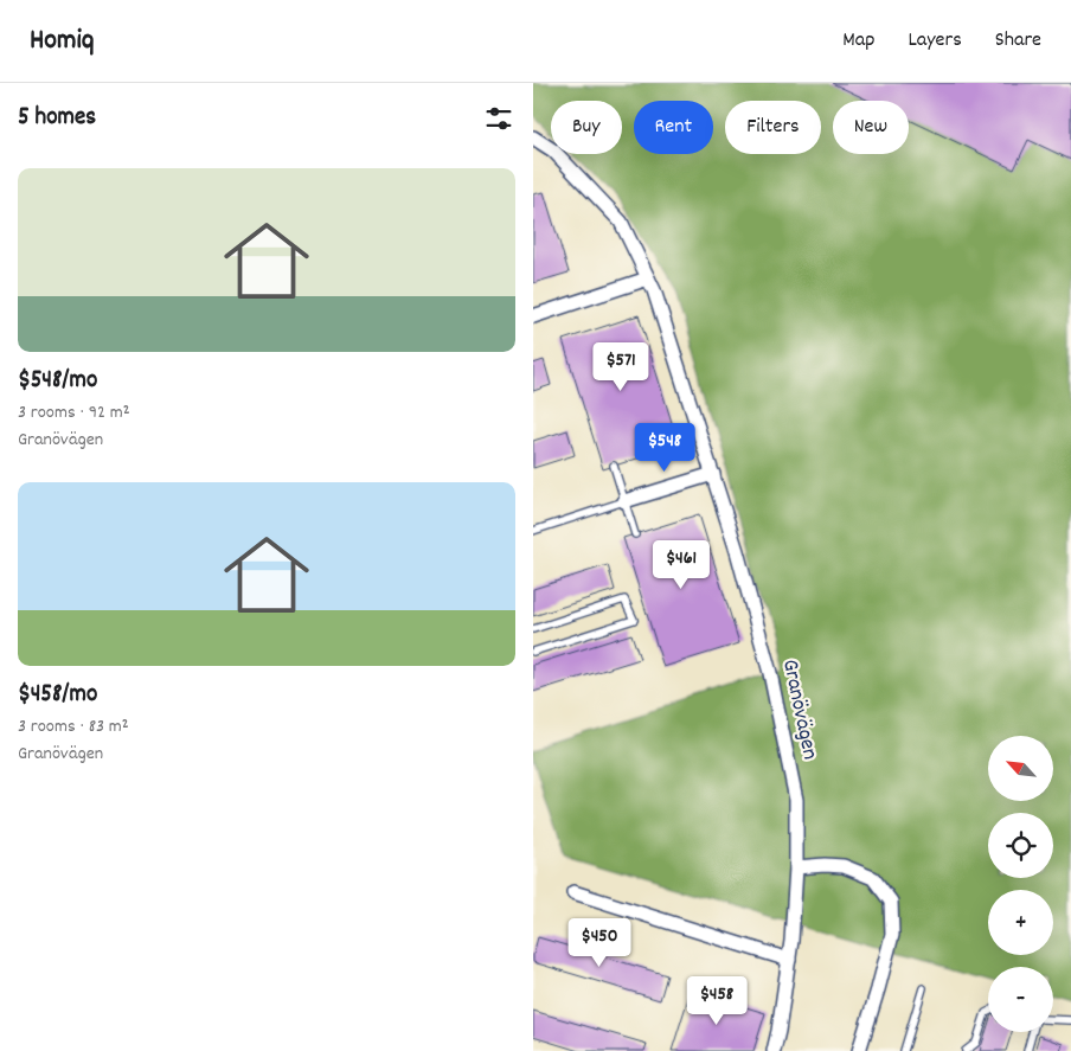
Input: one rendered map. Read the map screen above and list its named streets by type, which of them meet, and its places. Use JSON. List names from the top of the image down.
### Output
{
  "streets": {
    "street": ["Granövägen"]
  },
  "north": "top left",
  "page": {
    "header": "Homiq",
    "nav": ["Map", "Layers", "Share"],
    "heading": "5 homes",
    "chip": [
      "Buy",
      "Rent",
      "Filters",
      "New"
    ],
    "list": [
      {
        "name": "$548/mo",
        "note": "3 rooms · 92 m² · Granövägen"
      },
      {
        "name": "$458/mo",
        "note": "3 rooms · 83 m² · Granövägen"
      }
    ],
    "price": [
      "$571",
      "$548",
      "$461",
      "$450",
      "$458"
    ],
    "map_buttons": ["+", "−"]
  }
}
